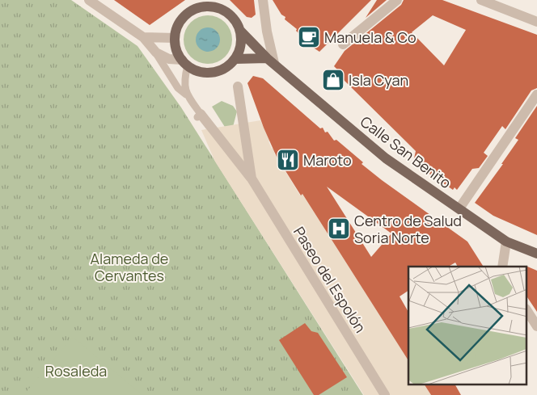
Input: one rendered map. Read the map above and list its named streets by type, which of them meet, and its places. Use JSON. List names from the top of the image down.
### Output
{
  "streets": {
    "main road": ["Calle San Benito"],
    "street": ["Paseo del Espolón"]
  },
  "parks": ["Alameda de Cervantes", "Rosaleda"],
  "places": {
    "cafe": ["Manuela & Co"],
    "shop": ["Isla Cyan"],
    "restaurant": ["Maroto"],
    "hospital": ["Centro de Salud Soria Norte"]
  }
}
